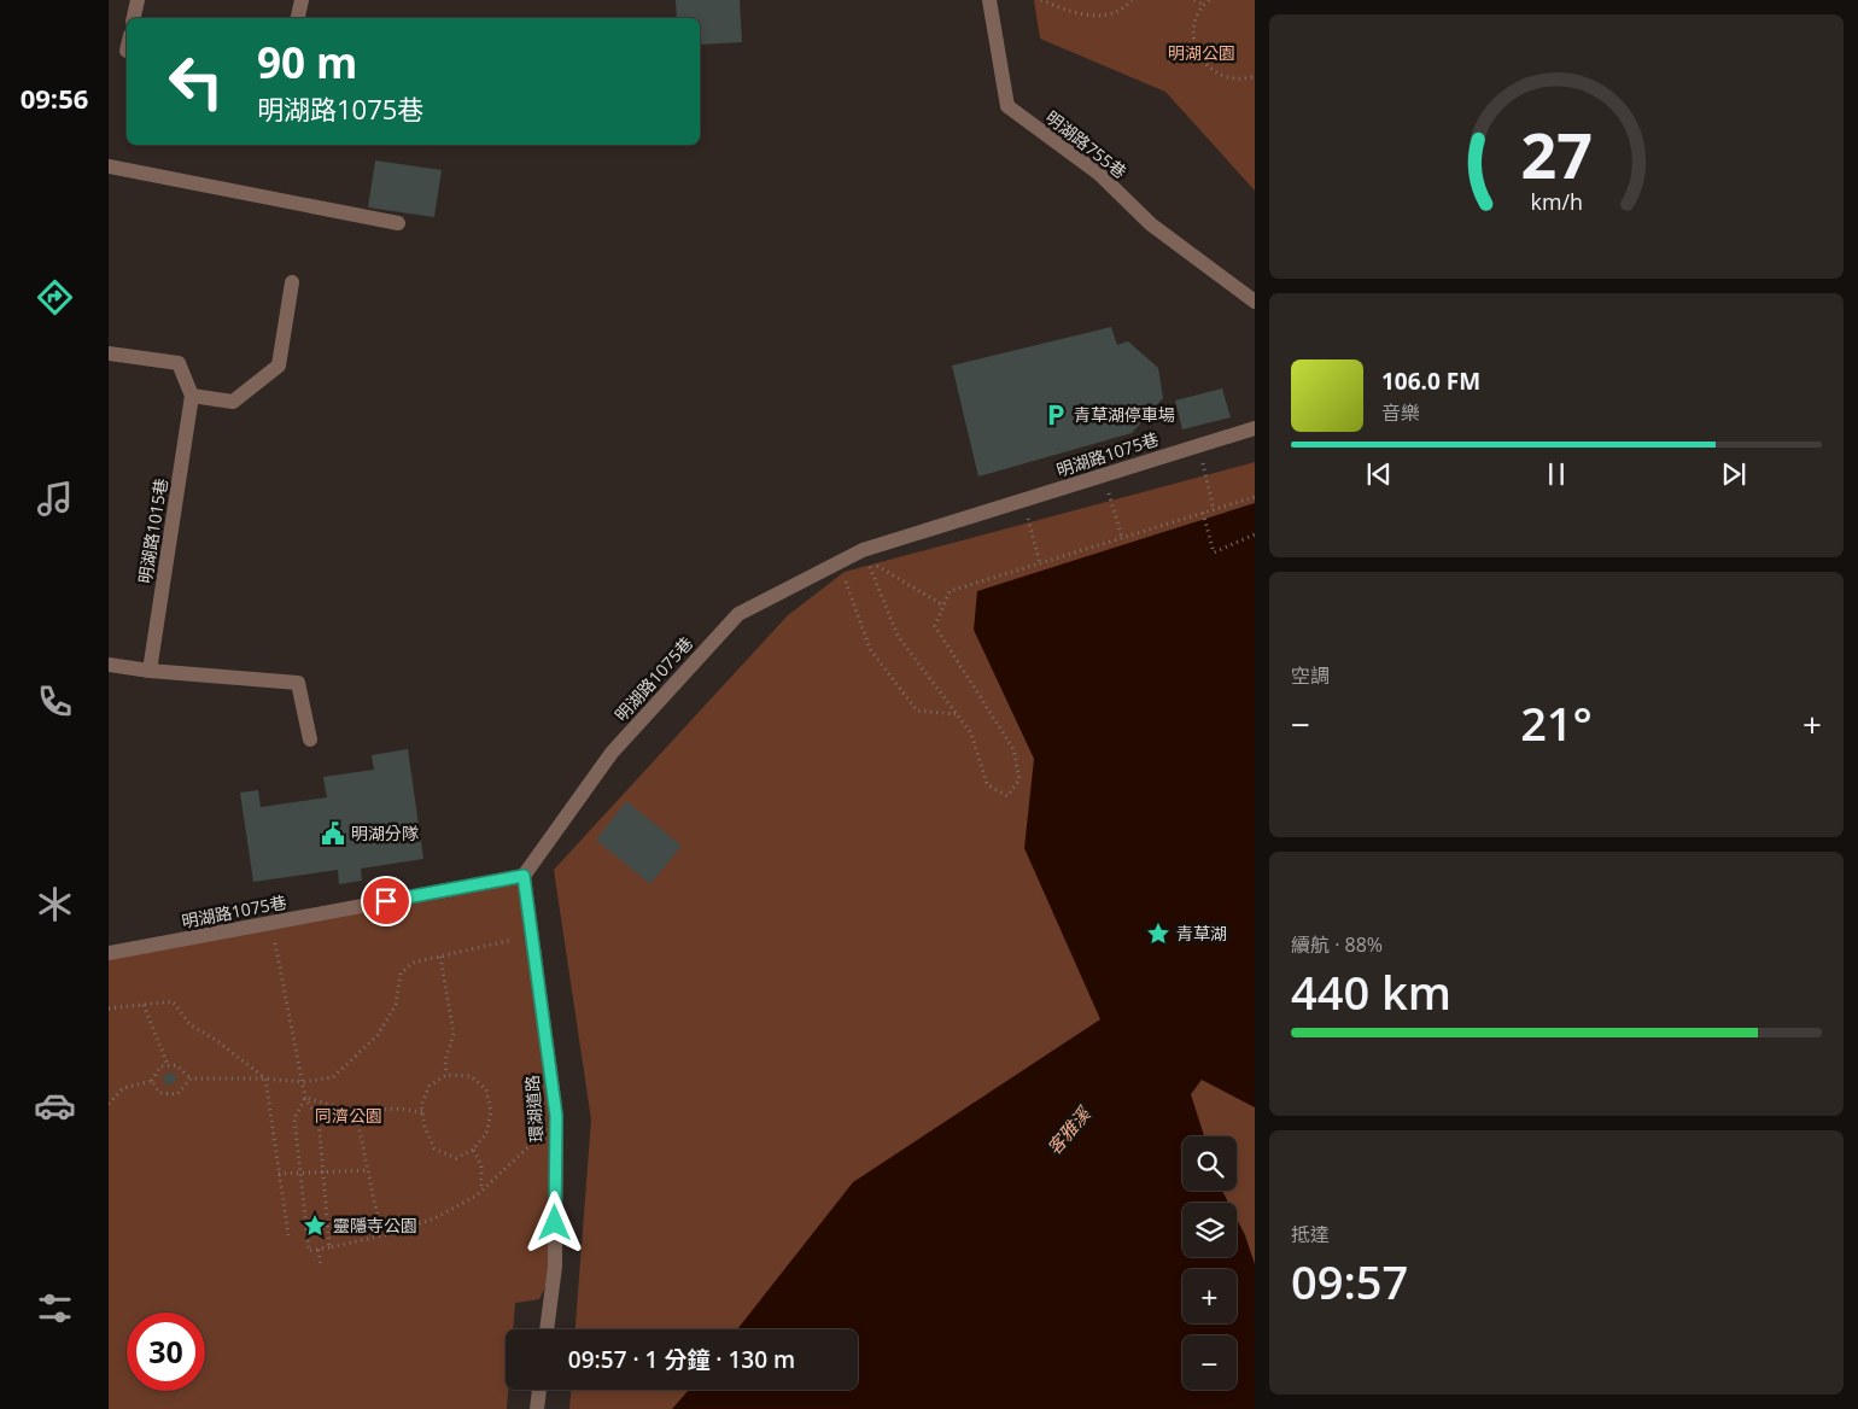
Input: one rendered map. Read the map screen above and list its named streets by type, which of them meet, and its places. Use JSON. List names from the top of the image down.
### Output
{
  "streets": {
    "street": [
      "明湖路755巷",
      "明湖路1075巷",
      "明湖路1015巷",
      "環湖道路"
    ]
  },
  "crossings": [
    ["明湖路1075巷", "環湖道路"]
  ],
  "water": ["客雅溪"],
  "parks": ["明湖公園", "同濟公園"],
  "places": {
    "parking": ["青草湖停車場"],
    "public building": ["明湖分隊"],
    "place": ["青草湖", "靈隱寺公園"]
  },
  "page": {
    "tabs": "09:56",
    "turn": ["90 m", "明湖路1075巷"],
    "song": ["106.0 FM", "音樂"],
    "tile": [
      "空調",
      ["續航 · 88%", "440 km"],
      ["抵達", "09:57"]
    ],
    "heat": ["−", "21°", "+"],
    "map_buttons": ["+", "−"],
    "limit": "30",
    "trip": "09:57 · 1 分鐘 · 130 m",
    "gauge": ["27", "km/h"]
  }
}
